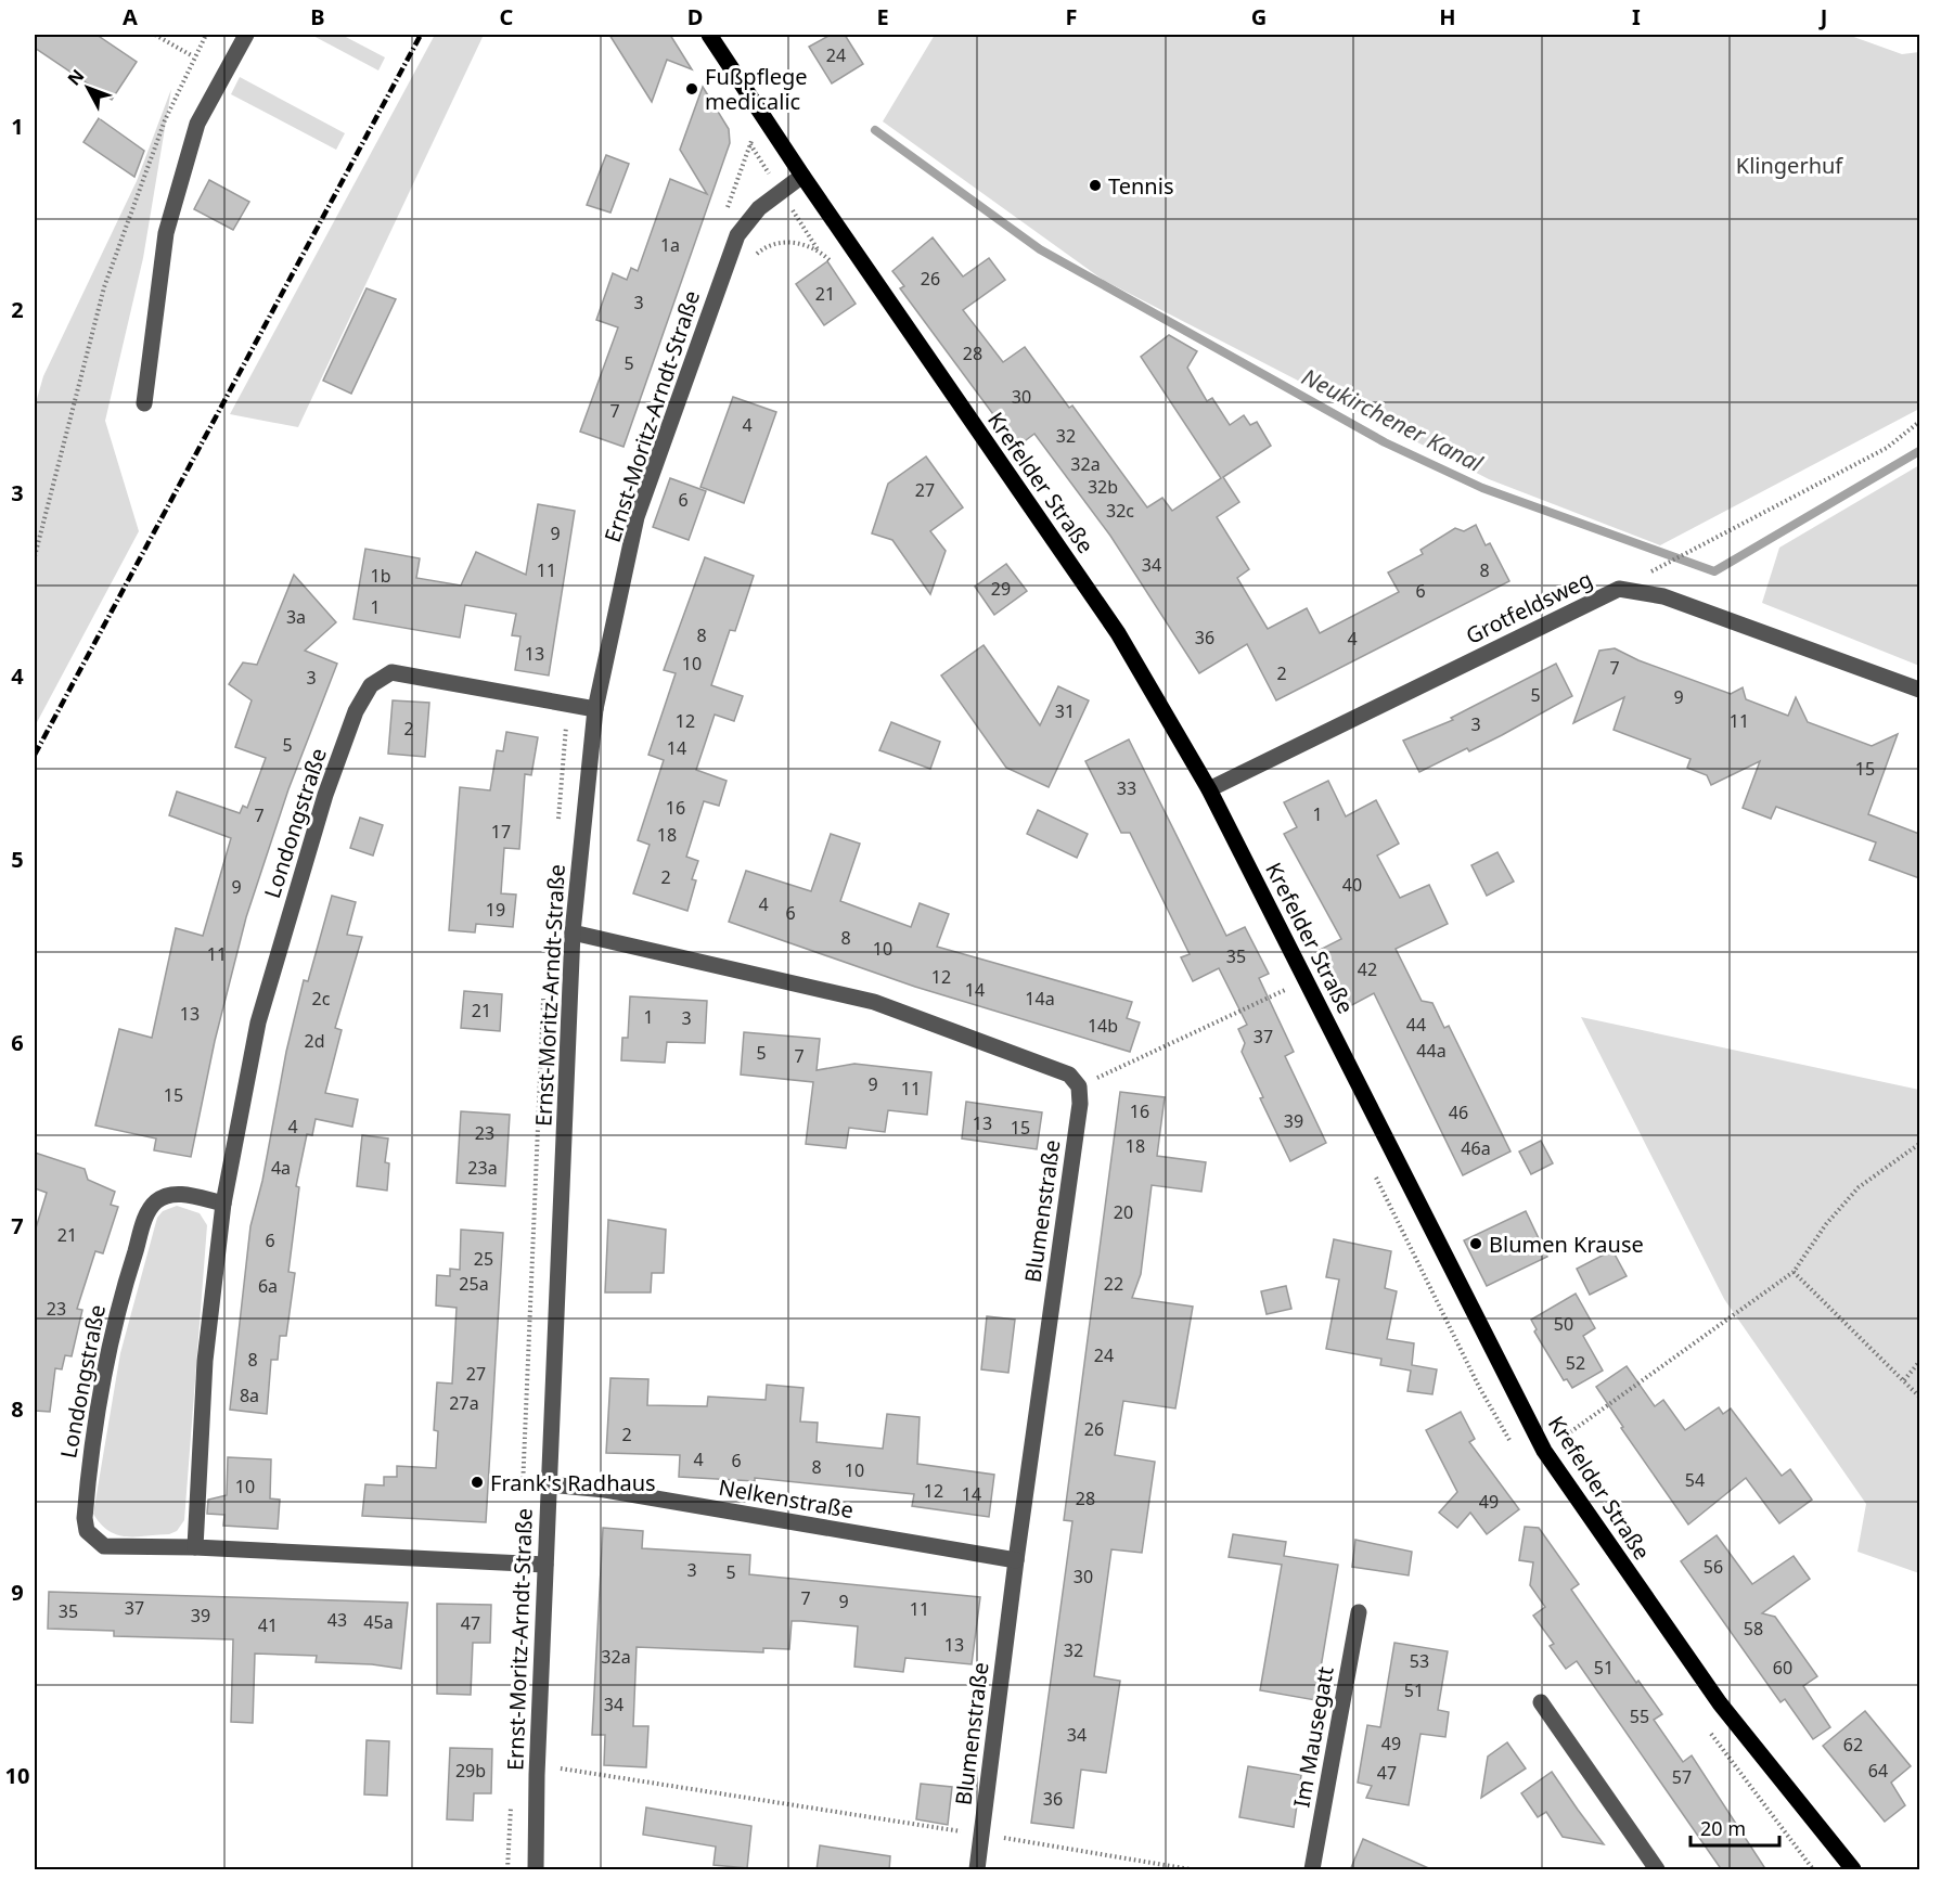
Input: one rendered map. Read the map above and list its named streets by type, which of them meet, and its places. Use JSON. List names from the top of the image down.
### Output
{
  "streets": {
    "main road": ["Krefelder Straße"],
    "street": [
      "Ernst-Moritz-Arndt-Straße",
      "Grotfeldsweg",
      "Londongstraße",
      "Blumenstraße",
      "Nelkenstraße",
      "Im Mausegatt"
    ]
  },
  "crossings": [
    ["Ernst-Moritz-Arndt-Straße", "Krefelder Straße"],
    ["Ernst-Moritz-Arndt-Straße", "Londongstraße"],
    ["Ernst-Moritz-Arndt-Straße", "Nelkenstraße"],
    ["Krefelder Straße", "Grotfeldsweg"],
    ["Blumenstraße", "Nelkenstraße"]
  ],
  "water": ["Neukirchener Kanal"],
  "parks": ["Klingerhuf"],
  "places": [
    "Fußpflege medicalic",
    "Tennis",
    "Blumen Krause",
    "Frank's Radhaus"
  ],
  "house_numbers": [
    "24",
    "1a",
    "26",
    "21",
    "3",
    "28",
    "5",
    "30",
    "7",
    "4",
    "32",
    "32a",
    "32b",
    "27",
    "6",
    "32c",
    "9",
    "34",
    "11",
    "8",
    "1b",
    "29",
    "6",
    "1",
    "3a",
    "8",
    "36",
    "4",
    "13",
    "10",
    "7",
    "2",
    "3",
    "5",
    "9",
    "31",
    "12",
    "11",
    "3",
    "2",
    "5",
    "14",
    "15",
    "33",
    "16",
    "1",
    "7",
    "17",
    "18",
    "2",
    "40",
    "9",
    "4",
    "19",
    "6",
    "8",
    "10",
    "11",
    "35",
    "42",
    "12",
    "14",
    "2c",
    "14a",
    "21",
    "13",
    "1",
    "3",
    "44",
    "14b",
    "37",
    "2d",
    "44a",
    "5",
    "7",
    "9",
    "11",
    "15",
    "16",
    "46",
    "39",
    "13",
    "4",
    "15",
    "23",
    "18",
    "46a",
    "4a",
    "23a",
    "20",
    "21",
    "6",
    "25",
    "25a",
    "22",
    "6a",
    "23",
    "50",
    "24",
    "8",
    "52",
    "27",
    "8a",
    "27a",
    "26",
    "2",
    "4",
    "6",
    "8",
    "10",
    "54",
    "10",
    "12",
    "14",
    "28",
    "49",
    "56",
    "3",
    "5",
    "30",
    "7",
    "9",
    "37",
    "11",
    "35",
    "39",
    "43",
    "45a",
    "47",
    "41",
    "58",
    "13",
    "32",
    "32a",
    "53",
    "51",
    "60",
    "51",
    "34",
    "55",
    "34",
    "49",
    "62",
    "29b",
    "64",
    "47",
    "57",
    "36"
  ],
  "scale_bar": "20 m",
  "north": "top left",
  "grid": {
    "columns": [
      "A",
      "B",
      "C",
      "D",
      "E",
      "F",
      "G",
      "H",
      "I",
      "J"
    ],
    "rows": [
      "1",
      "2",
      "3",
      "4",
      "5",
      "6",
      "7",
      "8",
      "9",
      "10"
    ]
  }
}
